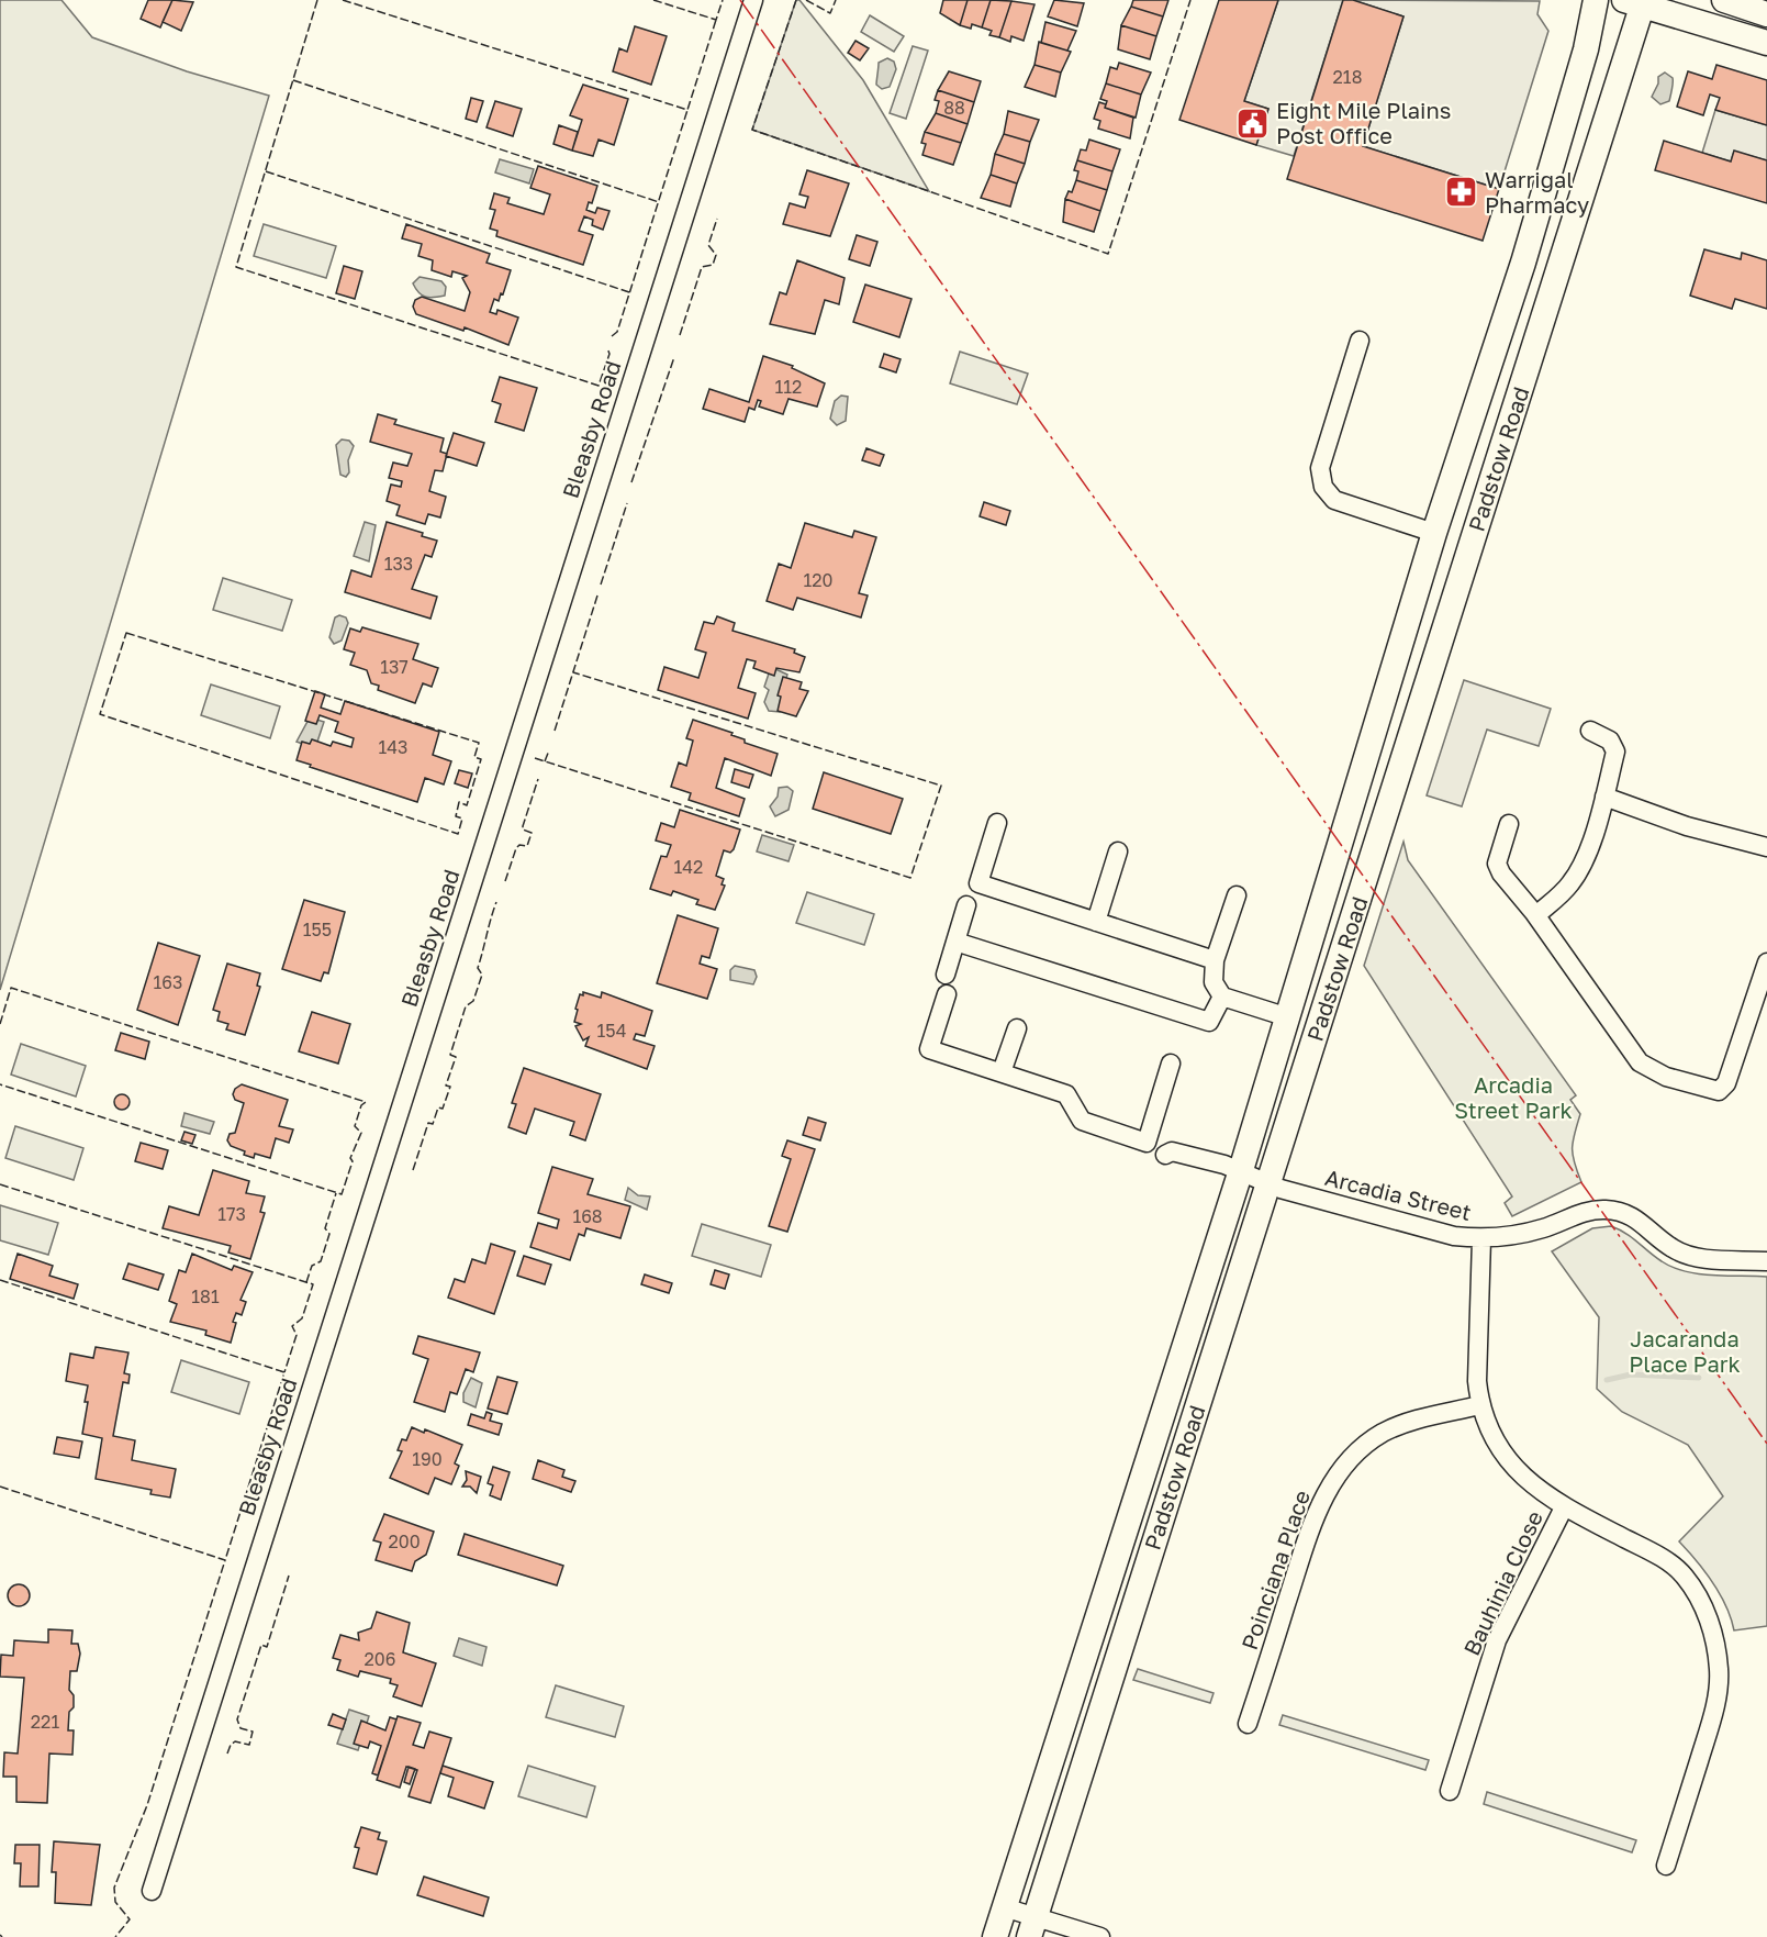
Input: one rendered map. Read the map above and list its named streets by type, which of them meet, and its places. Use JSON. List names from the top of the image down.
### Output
{
  "streets": {
    "main road": ["Padstow Road"],
    "street": [
      "Bleasby Road",
      "Arcadia Street",
      "Poinciana Place",
      "Bauhinia Close"
    ]
  },
  "crossings": [
    ["Padstow Road", "Arcadia Street"]
  ],
  "parks": ["Arcadia Street Park", "Jacaranda Place Park"],
  "places": {
    "public building": ["Eight Mile Plains Post Office"],
    "pharmacy": ["Warrigal Pharmacy"]
  },
  "house_numbers": [
    "218",
    "88",
    "112",
    "133",
    "120",
    "137",
    "143",
    "142",
    "155",
    "163",
    "154",
    "173",
    "168",
    "181",
    "190",
    "200",
    "206",
    "221"
  ]
}
